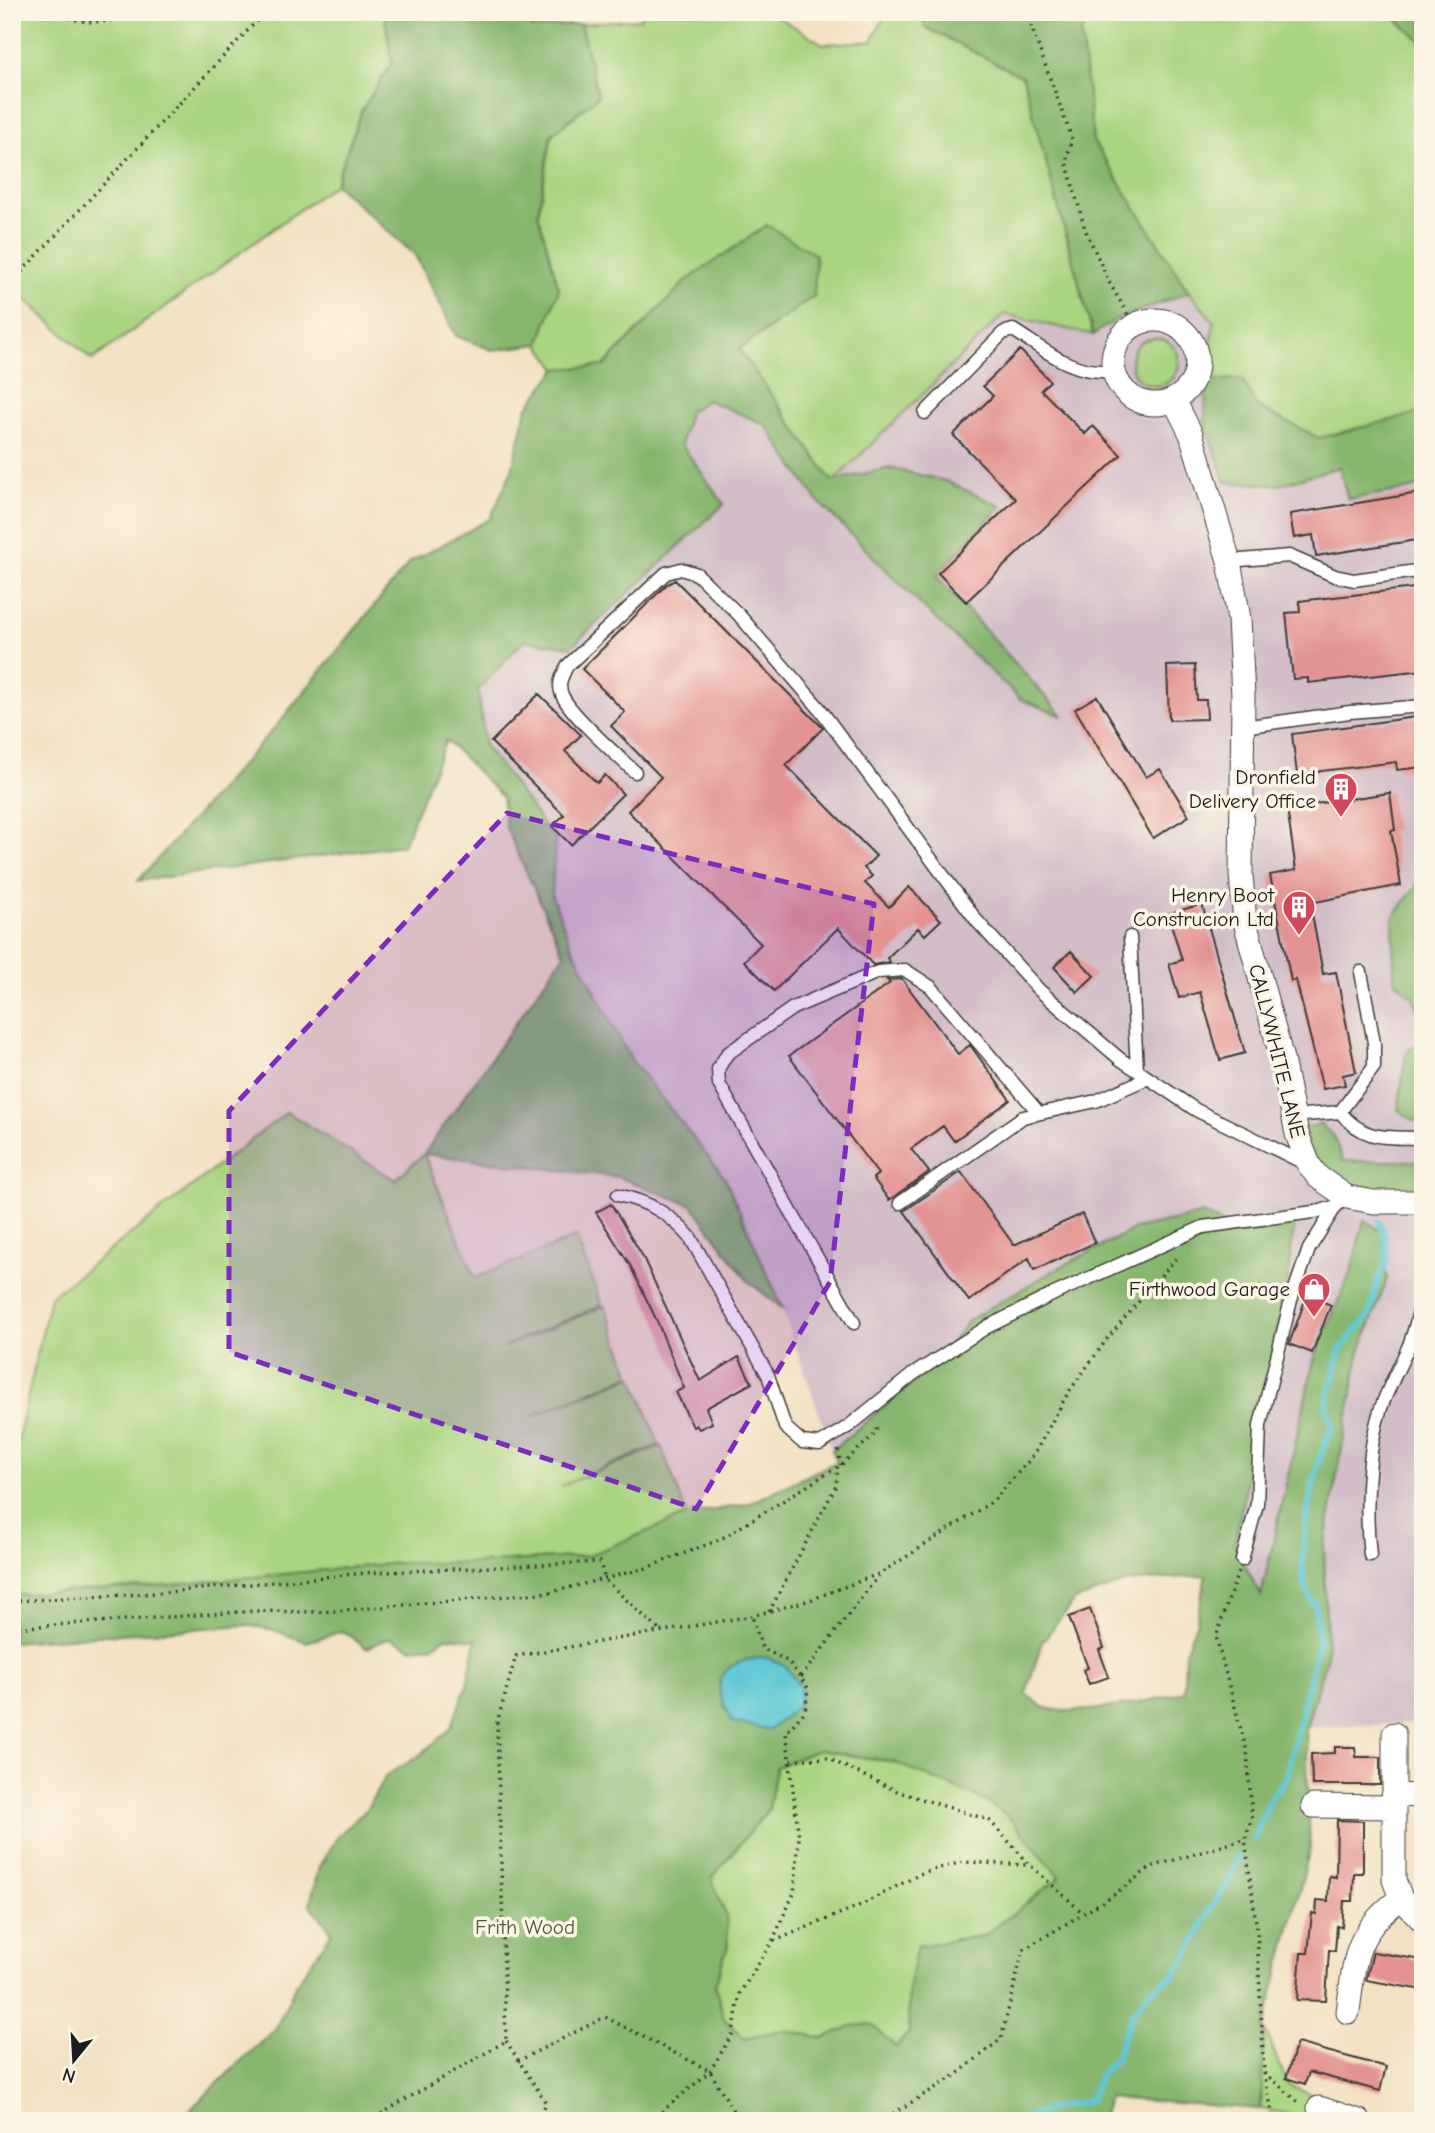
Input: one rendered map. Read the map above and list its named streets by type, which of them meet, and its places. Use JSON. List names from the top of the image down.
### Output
{
  "streets": {
    "street": ["CALLYWHITE LANE"]
  },
  "parks": ["Frith Wood"],
  "places": {
    "building": ["Dronfield Delivery Office", "Henry Boot Construcion Ltd"],
    "shop": ["Firthwood Garage"]
  },
  "north": "bottom"
}
